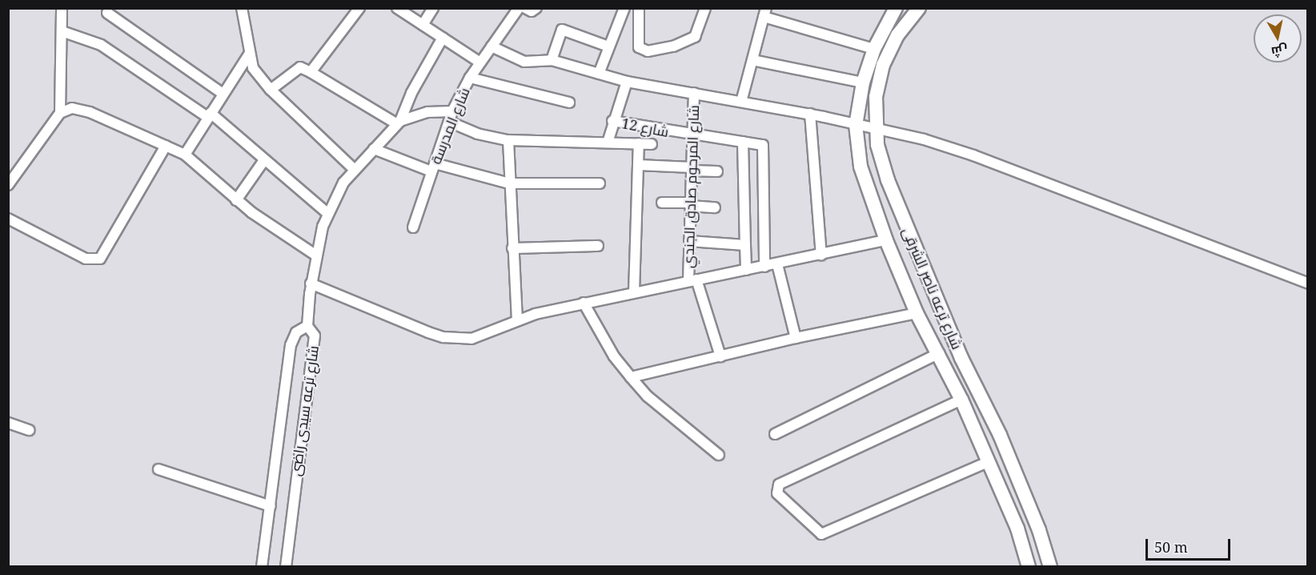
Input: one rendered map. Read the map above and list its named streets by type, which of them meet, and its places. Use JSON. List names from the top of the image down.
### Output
{
  "streets": {
    "street": [
      "شارع المدرسة",
      "شارع 12",
      "شارع المرحوم صادق الجندي",
      "شارع ترعه ناصر الشرقى",
      "شارع ترعه سيدى راضى"
    ]
  },
  "crossings": [
    ["شارع 12", "شارع المرحوم صادق الجندي"]
  ],
  "scale_bar": "50 m",
  "north": "bottom"
}
